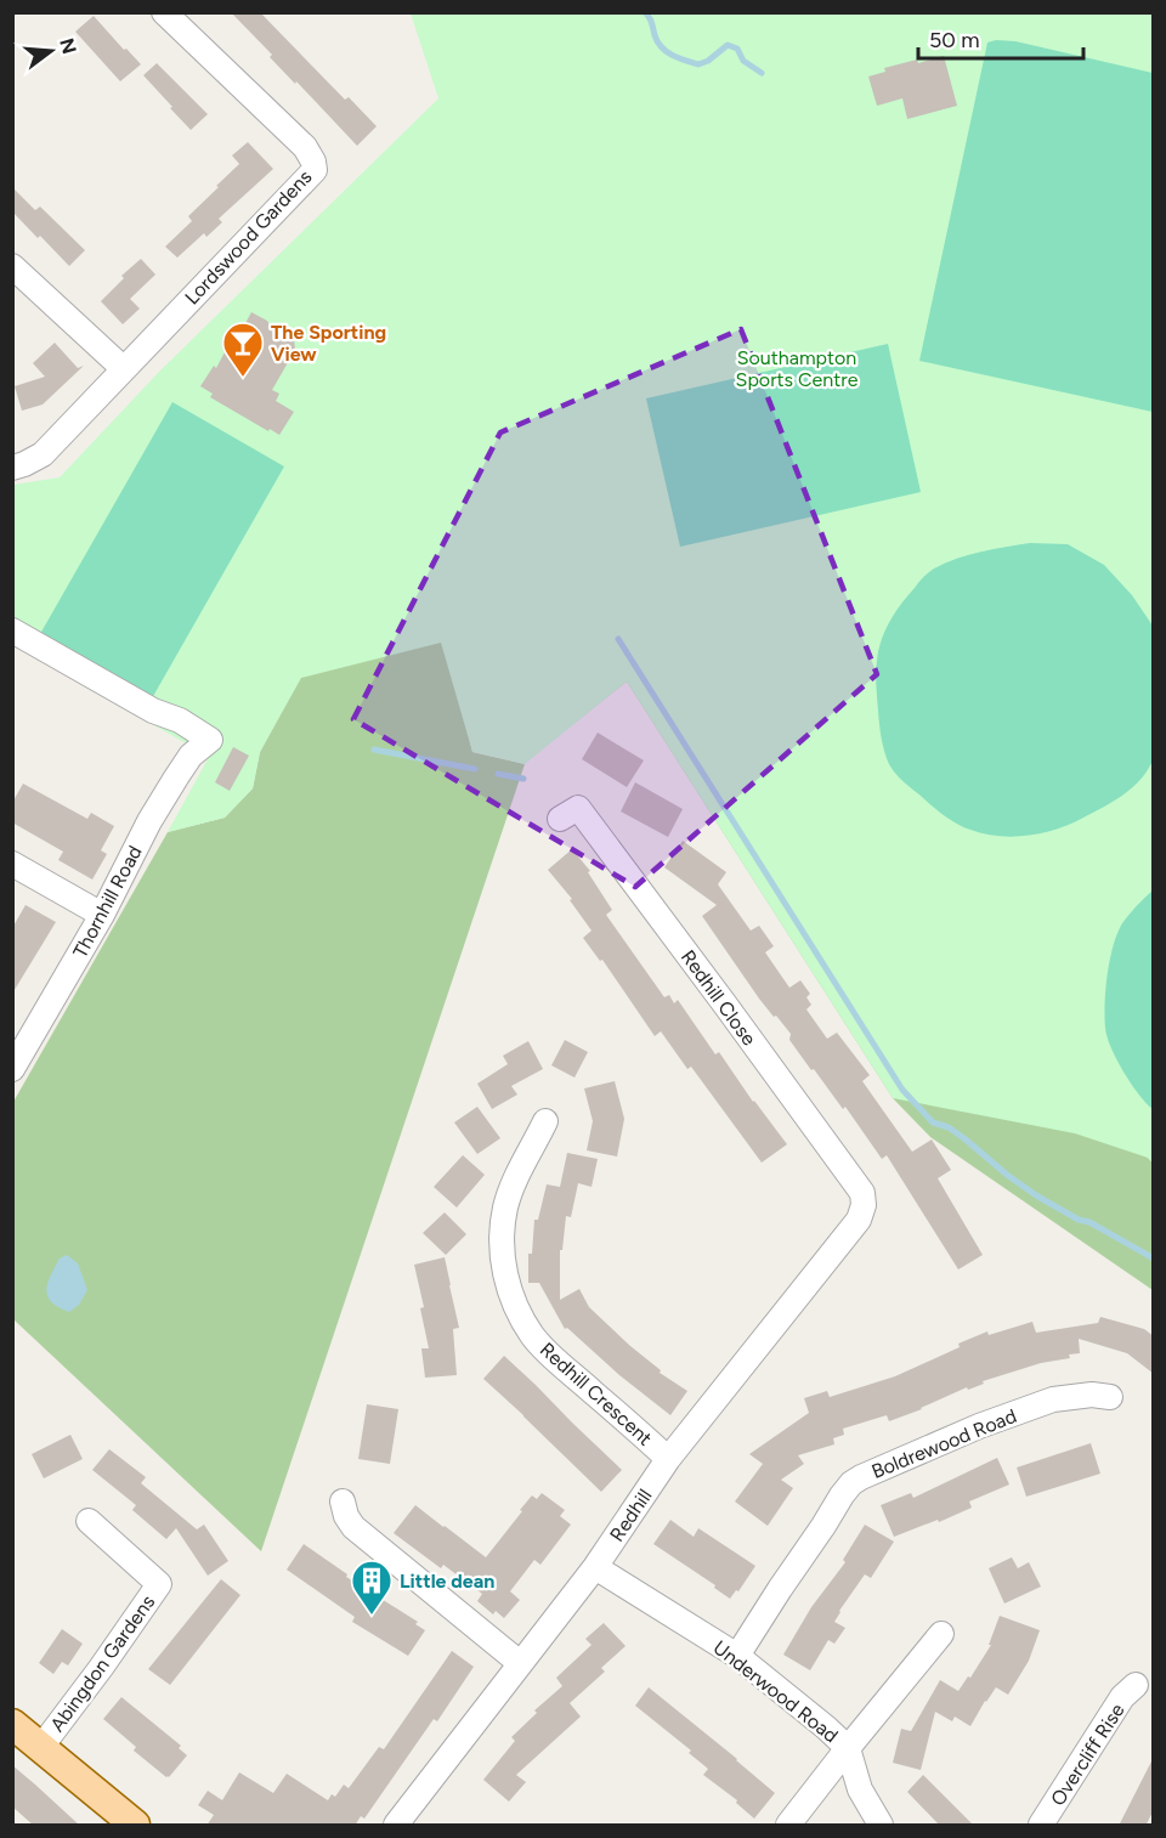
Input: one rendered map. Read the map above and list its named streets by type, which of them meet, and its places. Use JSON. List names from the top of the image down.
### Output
{
  "streets": {
    "street": [
      "Lordswood Gardens",
      "Thornhill Road",
      "Redhill Close",
      "Redhill Crescent",
      "Boldrewood Road",
      "Redhill",
      "Abingdon Gardens",
      "Underwood Road",
      "Overcliff Rise"
    ]
  },
  "crossings": [
    ["Redhill Close", "Redhill"],
    ["Redhill Crescent", "Redhill"],
    ["Boldrewood Road", "Underwood Road"],
    ["Redhill", "Underwood Road"]
  ],
  "parks": ["Southampton Sports Centre"],
  "places": {
    "bar": ["The Sporting View"],
    "building": ["Little dean"]
  },
  "scale_bar": "50 m",
  "north": "right"
}
